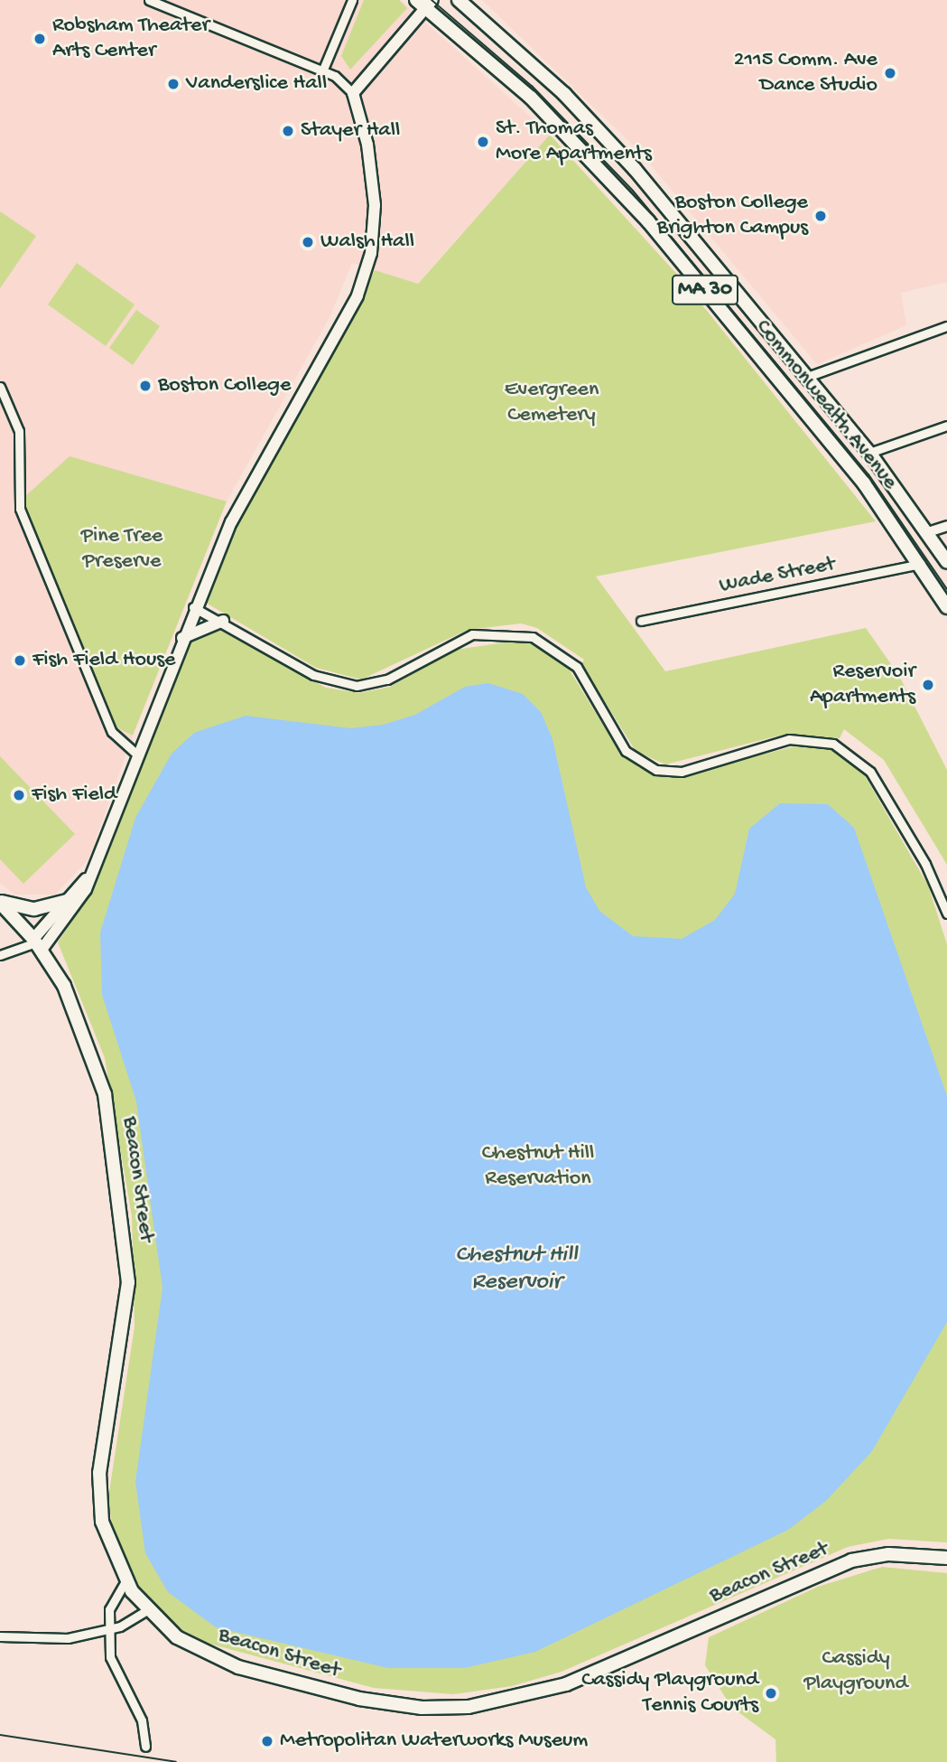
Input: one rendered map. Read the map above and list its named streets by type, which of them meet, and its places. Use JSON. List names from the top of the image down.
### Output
{
  "streets": {
    "main road": ["MA 30", "Commonwealth Avenue", "Beacon Street"],
    "street": ["Wade Street"]
  },
  "crossings": [
    ["Commonwealth Avenue", "Wade Street"]
  ],
  "water": ["Chestnut Hill Reservoir"],
  "parks": [
    "Evergreen Cemetery",
    "Pine Tree Preserve",
    "Chestnut Hill Reservation",
    "Cassidy Playground"
  ],
  "places": [
    "Robsham Theater Arts Center",
    "2115 Comm. Ave Dance Studio",
    "Vanderslice Hall",
    "Stayer Hall",
    "St. Thomas More Apartments",
    "Boston College Brighton Campus",
    "Walsh Hall",
    "Boston College",
    "Fish Field House",
    "Reservoir Apartments",
    "Fish Field",
    "Cassidy Playground Tennis Courts",
    "Metropolitan Waterworks Museum"
  ]
}
